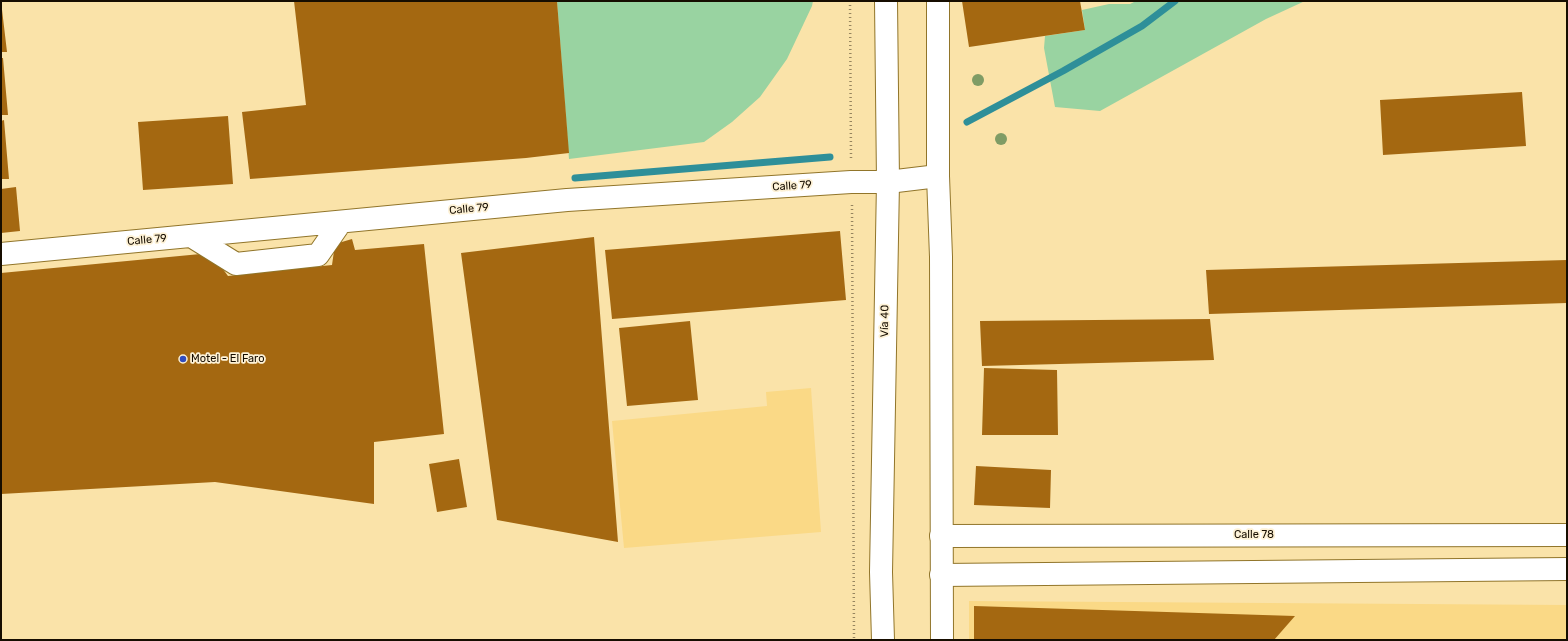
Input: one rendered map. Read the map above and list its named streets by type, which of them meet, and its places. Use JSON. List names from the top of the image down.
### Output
{
  "streets": {
    "main road": ["Calle 79", "Vía 40", "Calle 78"]
  },
  "crossings": [
    ["Calle 79", "Vía 40"]
  ],
  "places": ["Motel - El Faro"]
}
